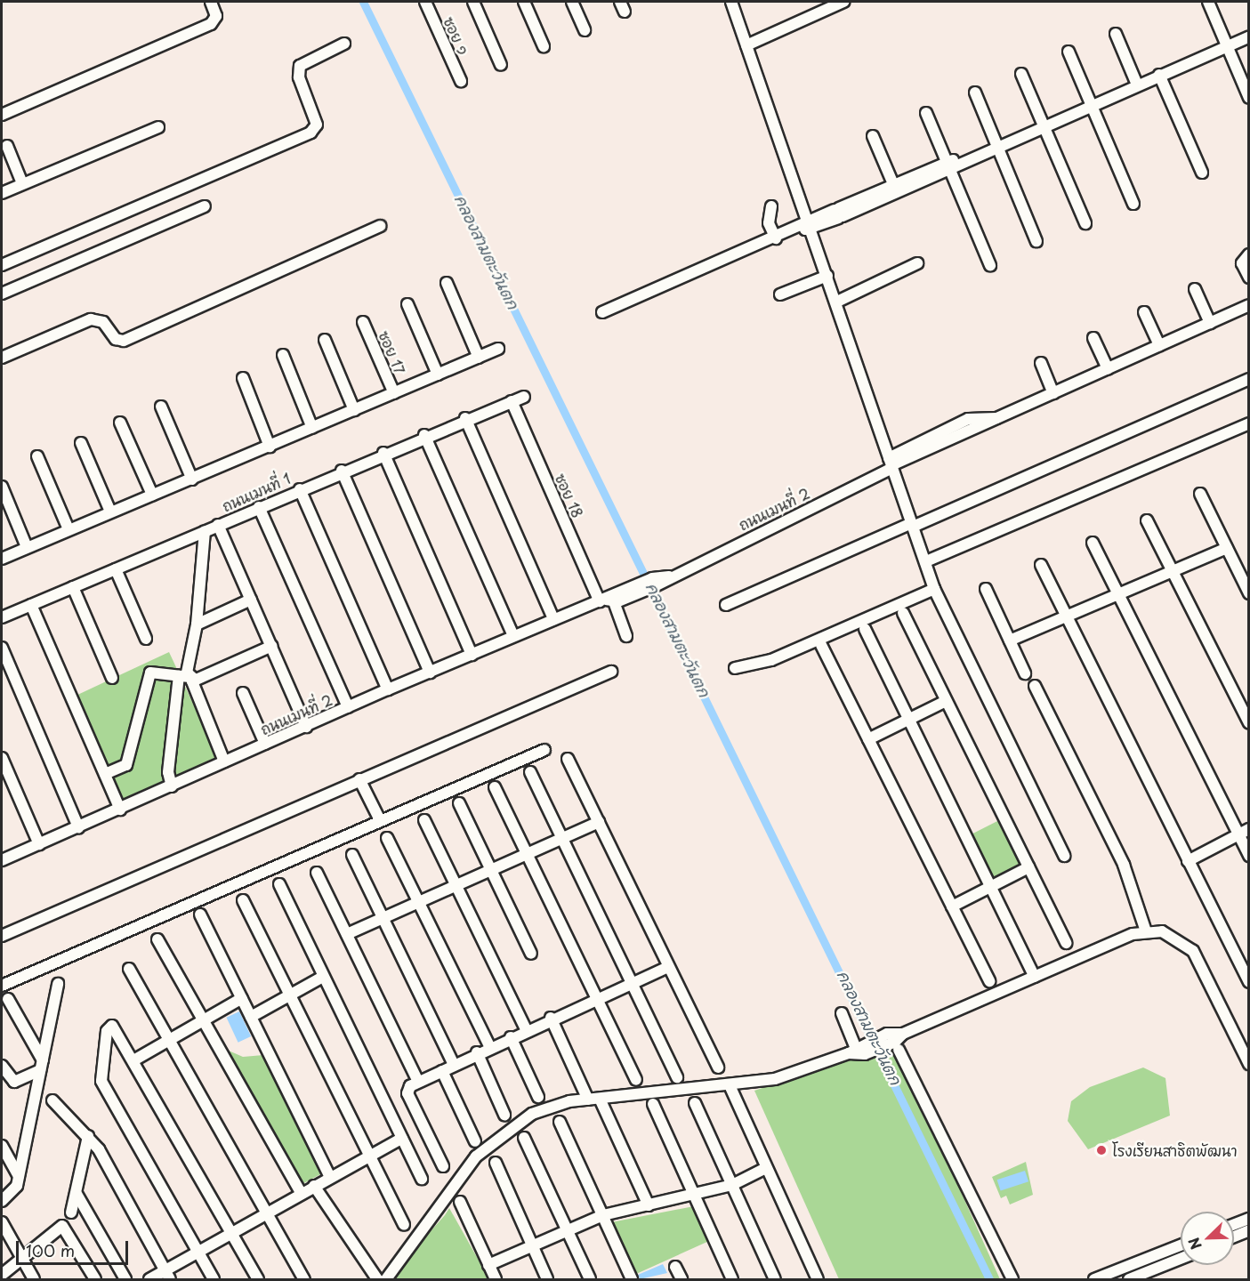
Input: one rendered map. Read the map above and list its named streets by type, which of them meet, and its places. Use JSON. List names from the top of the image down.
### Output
{
  "streets": {
    "street": [
      "ซอย ๑",
      "ซอย 17",
      "ถนนเมนที่ 1",
      "ซอย 18",
      "ถนนเมนที่ 2"
    ]
  },
  "crossings": [
    ["ถนนเมนที่ 1", "ซอย 18"],
    ["ซอย 18", "ถนนเมนที่ 2"]
  ],
  "water": ["คลองสามตะวันตก"],
  "places": ["โรงเรียนสาธิตพัฒนา"],
  "scale_bar": "100 m",
  "north": "bottom left"
}
